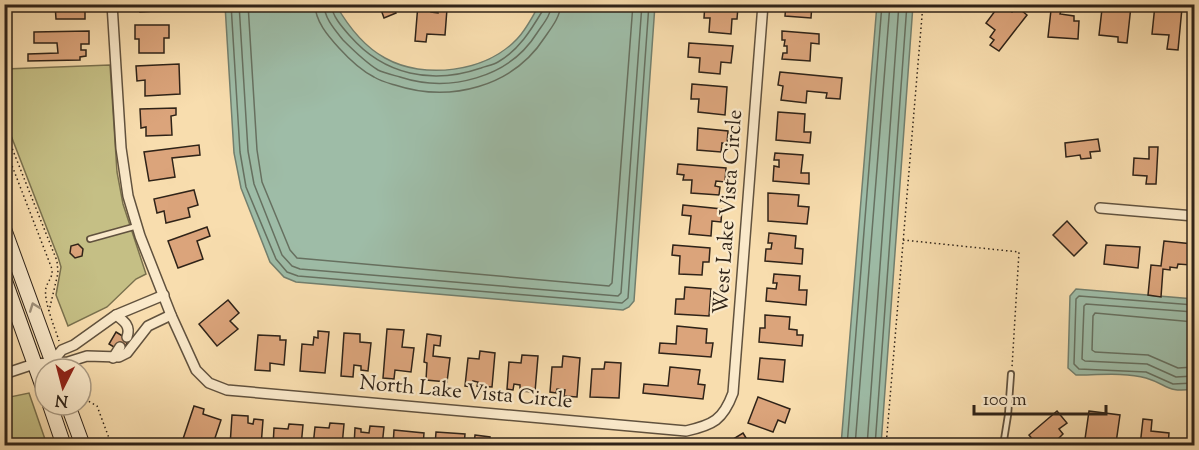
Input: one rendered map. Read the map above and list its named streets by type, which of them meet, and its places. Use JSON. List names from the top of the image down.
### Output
{
  "streets": {
    "street": ["West Lake Vista Circle", "North Lake Vista Circle"]
  },
  "crossings": [
    ["West Lake Vista Circle", "North Lake Vista Circle"]
  ],
  "scale_bar": "100 m",
  "north": "bottom"
}
